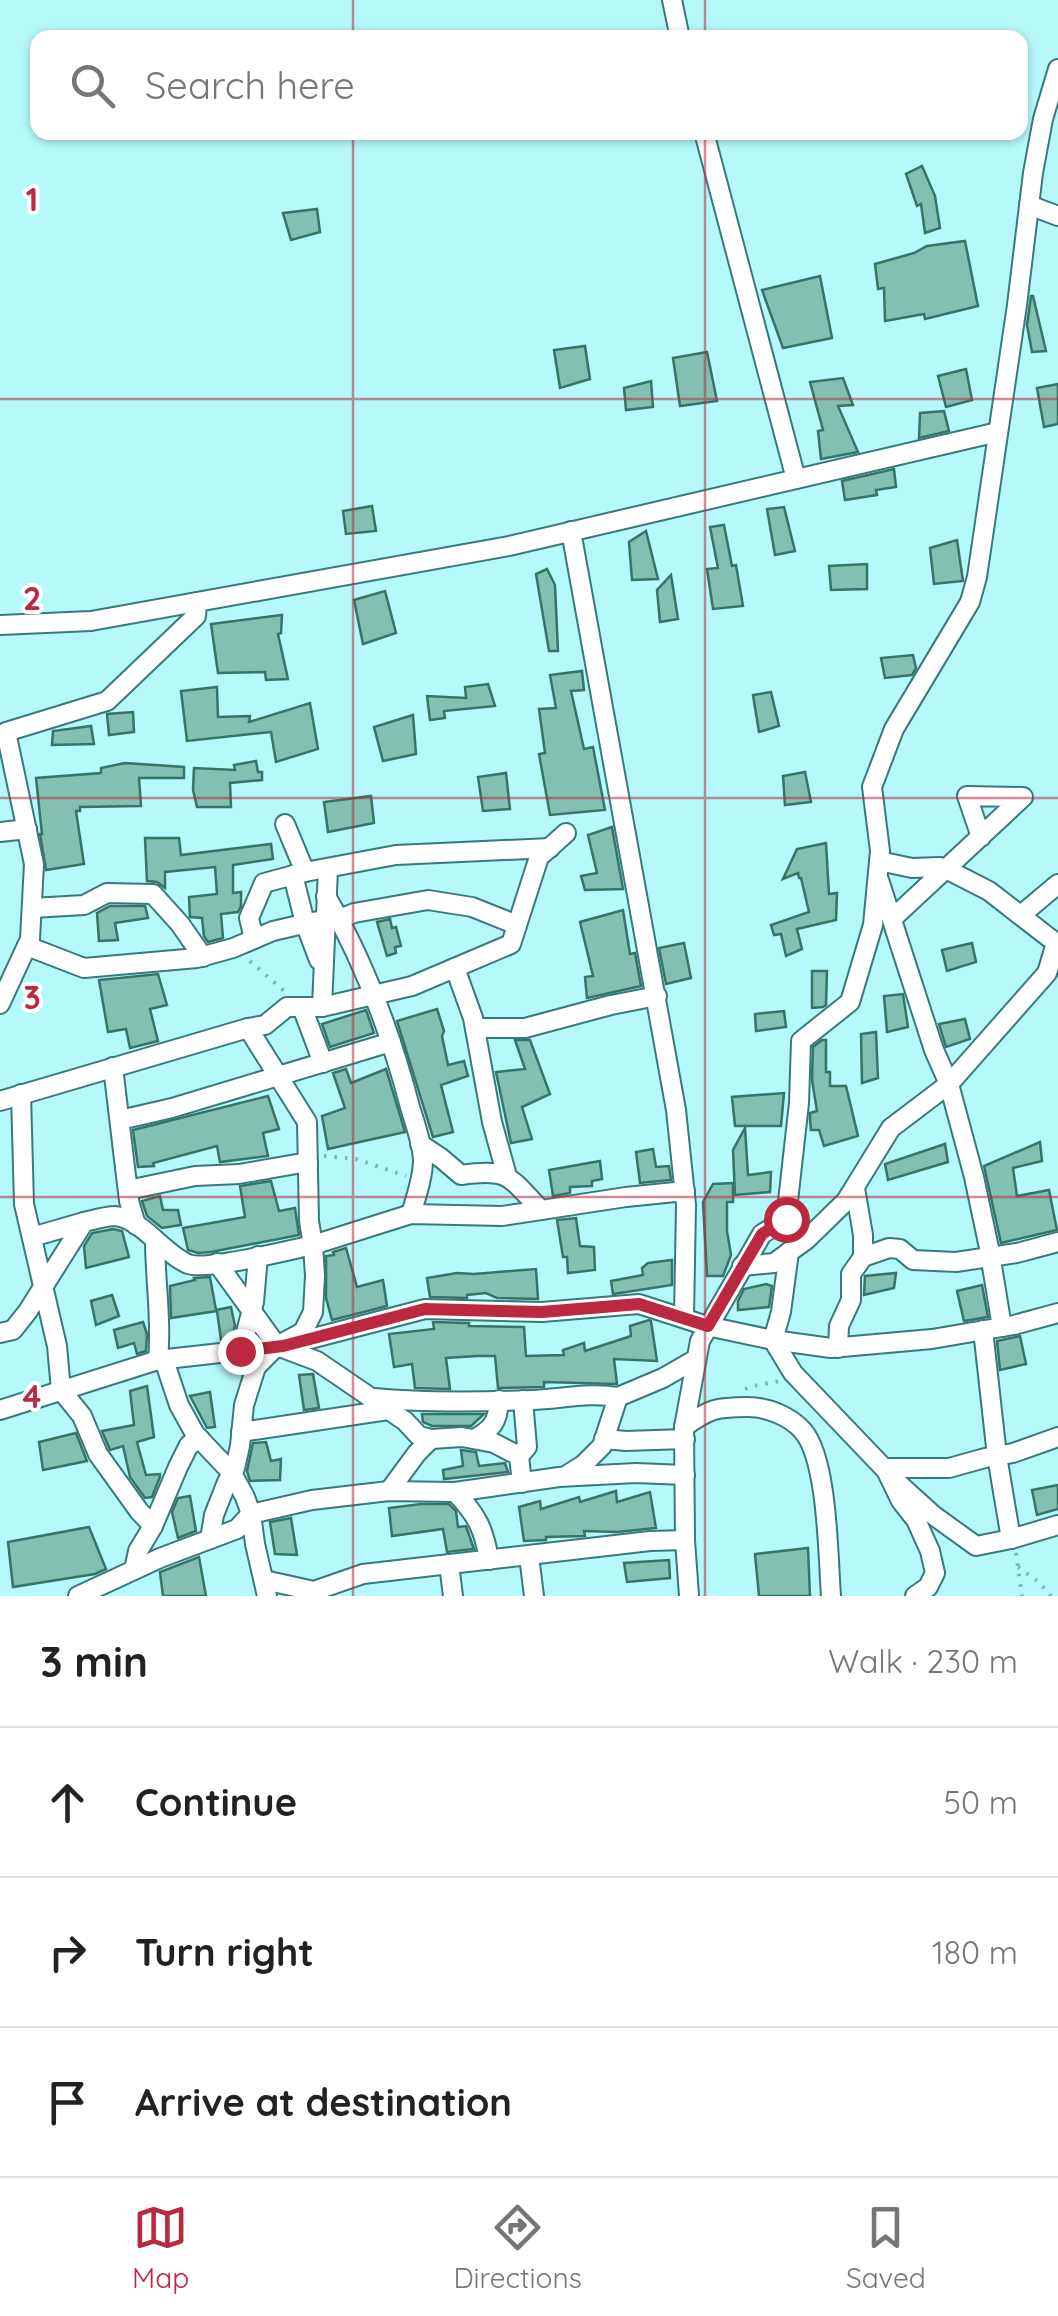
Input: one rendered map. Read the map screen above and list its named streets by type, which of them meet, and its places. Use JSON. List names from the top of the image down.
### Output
{
  "page": {
    "search": "Search here",
    "heading": ["3 min", "Walk · 230 m"],
    "list": [
      ["Continue", "50 m"],
      ["Turn right", "180 m"],
      "Arrive at destination"
    ],
    "nav": ["Map", "Directions", "Saved"]
  },
  "grid": {
    "rows": [
      "1",
      "2",
      "3",
      "4"
    ]
  }
}
